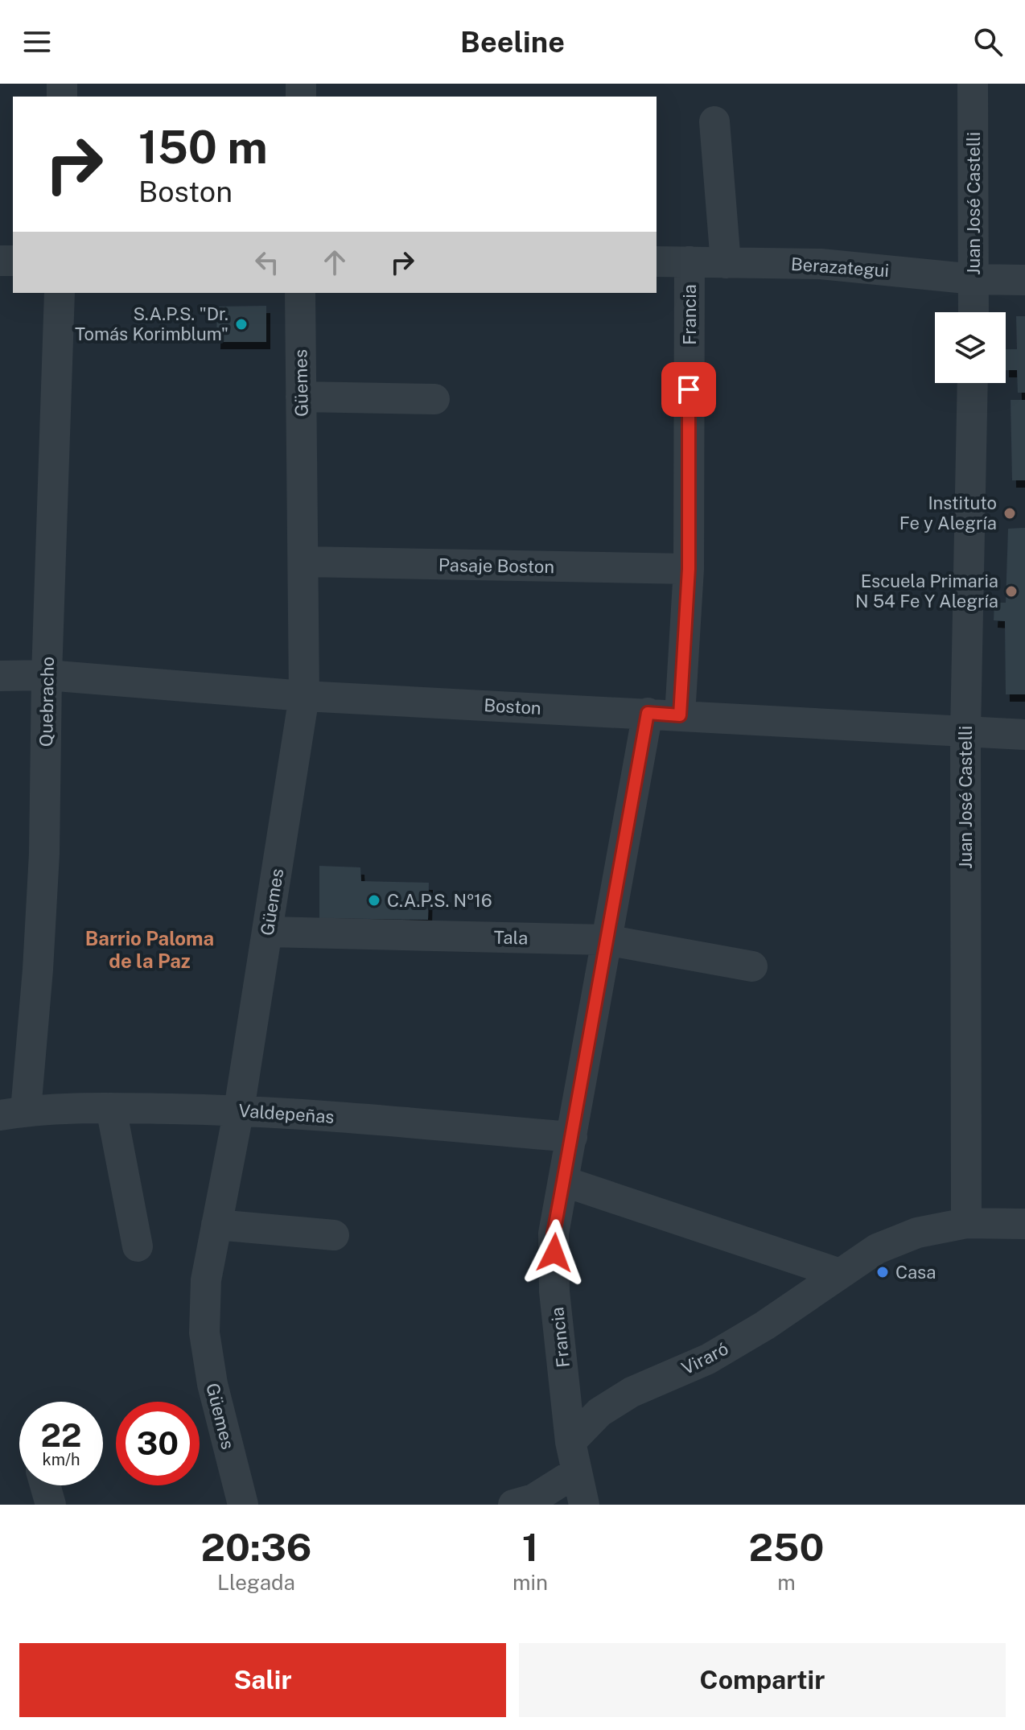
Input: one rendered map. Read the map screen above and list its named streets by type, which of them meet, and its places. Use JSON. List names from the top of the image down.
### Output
{
  "streets": {
    "street": [
      "Juan José Castelli",
      "Berazategui",
      "Francia",
      "Güemes",
      "Pasaje Boston",
      "Quebracho",
      "Boston",
      "Tala",
      "Valdepeñas",
      "Viraró"
    ]
  },
  "crossings": [
    ["Juan José Castelli", "Berazategui"],
    ["Juan José Castelli", "Boston"],
    ["Berazategui", "Francia"],
    ["Francia", "Pasaje Boston"],
    ["Francia", "Boston"],
    ["Francia", "Tala"],
    ["Francia", "Valdepeñas"],
    ["Francia", "Viraró"],
    ["Güemes", "Pasaje Boston"],
    ["Güemes", "Boston"],
    ["Güemes", "Tala"],
    ["Güemes", "Valdepeñas"],
    ["Quebracho", "Boston"],
    ["Quebracho", "Valdepeñas"]
  ],
  "districts": ["Barrio Paloma de la Paz"],
  "places": [
    "S.A.P.S. \"Dr. Tomás Korimblum\"",
    "Instituto Fe y Alegría",
    "Escuela Primaria N 54 Fe Y Alegría",
    "C.A.P.S. Nº16",
    "Casa"
  ],
  "page": {
    "header": "Beeline",
    "turn": ["150 m", "Boston"],
    "speed": "22 km/h",
    "limit": "30",
    "eta": [
      "20:36",
      "Llegada",
      "1",
      "min",
      "250",
      "m"
    ],
    "buttons": ["Salir", "Compartir"]
  }
}
